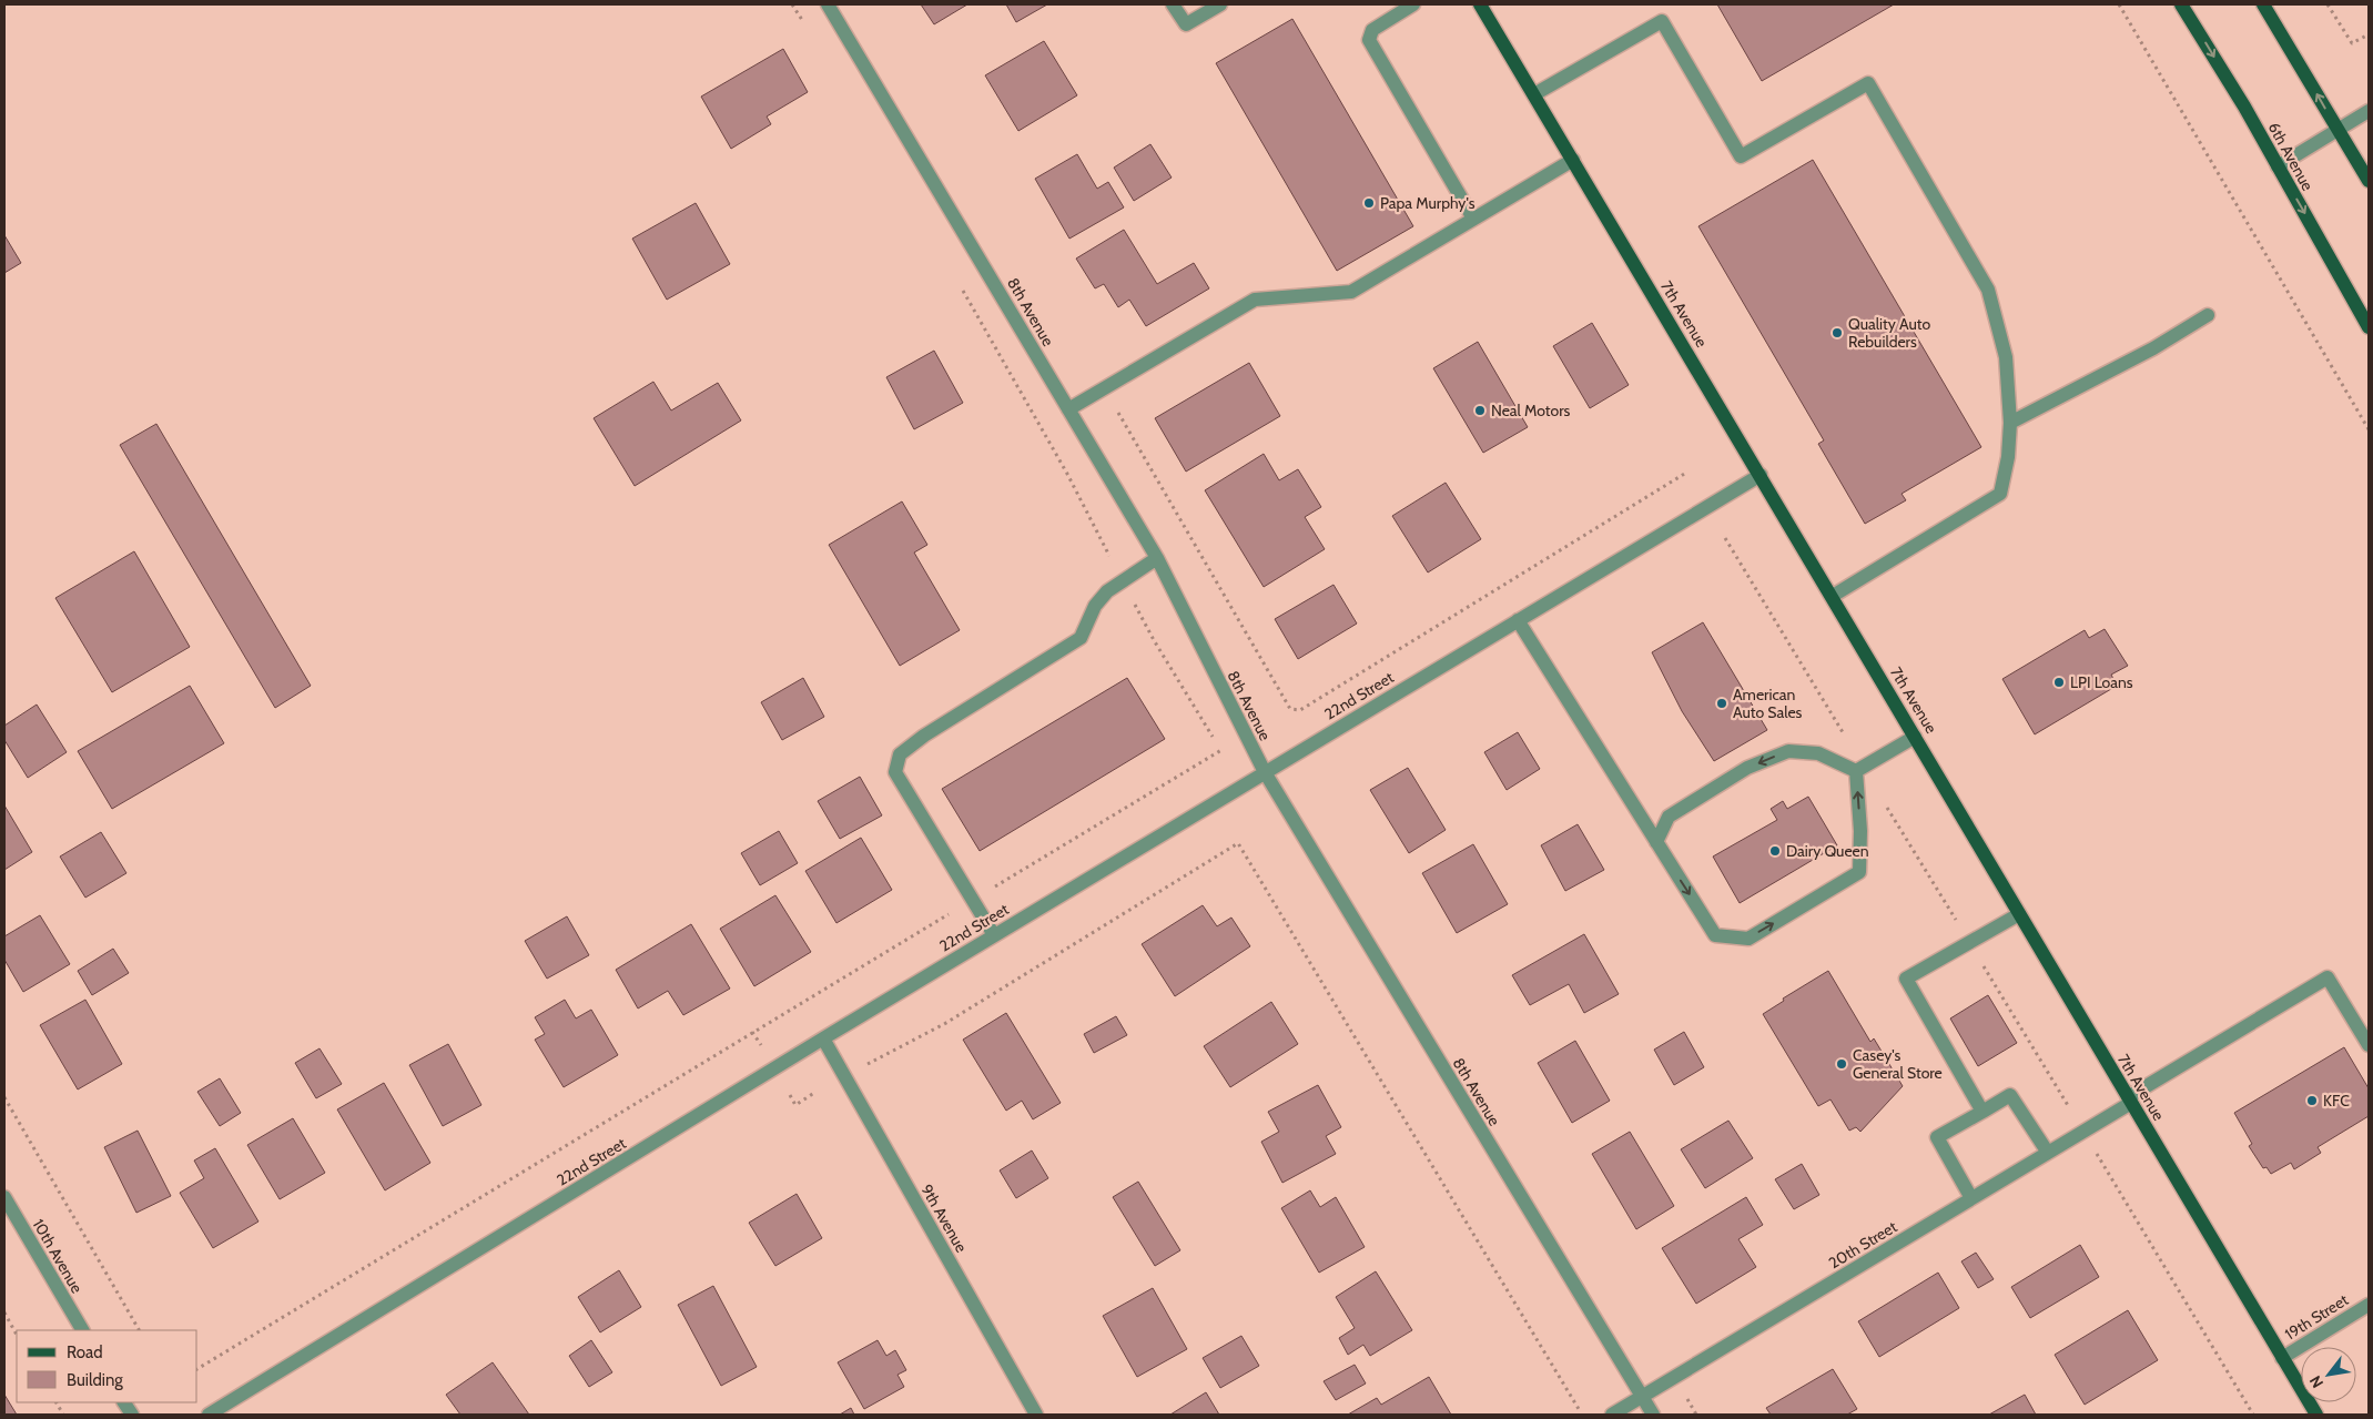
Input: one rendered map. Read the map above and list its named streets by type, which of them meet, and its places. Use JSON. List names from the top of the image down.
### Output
{
  "streets": {
    "main road": ["6th Avenue", "7th Avenue"],
    "street": [
      "8th Avenue",
      "22nd Street",
      "9th Avenue",
      "20th Street",
      "10th Avenue",
      "19th Street"
    ]
  },
  "crossings": [
    ["8th Avenue", "22nd Street"],
    ["8th Avenue", "20th Street"],
    ["7th Avenue", "22nd Street"],
    ["7th Avenue", "20th Street"],
    ["7th Avenue", "19th Street"],
    ["22nd Street", "9th Avenue"]
  ],
  "places": [
    "Papa Murphy's",
    "Quality Auto Rebuilders",
    "Neal Motors",
    "LPI Loans",
    "American Auto Sales",
    "Dairy Queen",
    "Casey's General Store",
    "KFC"
  ],
  "legend": ["Road", "Building"],
  "north": "bottom left"
}
